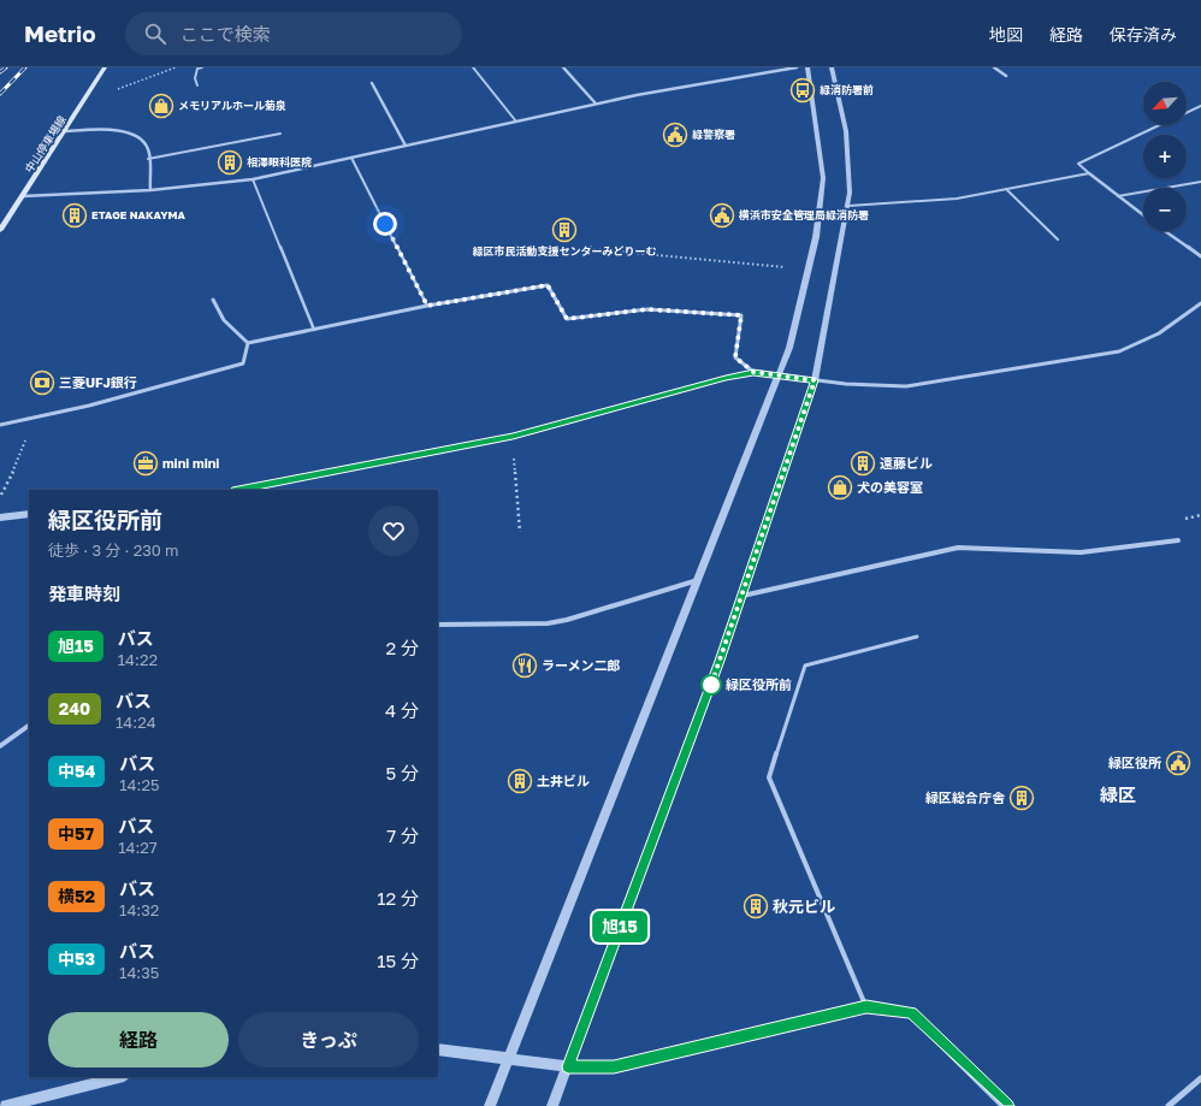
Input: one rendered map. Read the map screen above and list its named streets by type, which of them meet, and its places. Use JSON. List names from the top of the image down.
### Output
{
  "streets": {
    "main road": ["中山停車場線"]
  },
  "districts": ["緑区"],
  "places": {
    "bus stop": ["緑消防署前"],
    "shop": ["メモリアルホール菊泉", "犬の美容室"],
    "public building": ["緑警察署", "横浜市安全管理局緑消防署", "緑区役所"],
    "building": [
      "相澤眼科医院",
      "ETAGE NAKAYMA",
      "緑区市民活動支援センターみどりーむ",
      "遠藤ビル",
      "土井ビル",
      "緑区総合庁舎",
      "秋元ビル"
    ],
    "bank": ["三菱UFJ銀行"],
    "office": ["mini mini"],
    "restaurant": ["ラーメン二郎"],
    "other": ["緑区役所前"]
  },
  "lines": ["bus line 旭15"],
  "north": "bottom left",
  "page": {
    "header": "Metrio",
    "search": "ここで検索",
    "nav": ["地図", "経路", "保存済み"],
    "on_map": "旭15",
    "map_buttons": ["+", "−"],
    "heading": [
      ["緑区役所前", "徒歩 · 3 分 · 230 m"],
      "発車時刻"
    ],
    "list": [
      {
        "mark": "旭15",
        "name": "バス",
        "note": "14:22",
        "value": "2 分"
      },
      {
        "mark": "240",
        "name": "バス",
        "note": "14:24",
        "value": "4 分"
      },
      {
        "mark": "中54",
        "name": "バス",
        "note": "14:25",
        "value": "5 分"
      },
      {
        "mark": "中57",
        "name": "バス",
        "note": "14:27",
        "value": "7 分"
      },
      {
        "mark": "横52",
        "name": "バス",
        "note": "14:32",
        "value": "12 分"
      },
      {
        "mark": "中53",
        "name": "バス",
        "note": "14:35",
        "value": "15 分"
      }
    ],
    "buttons": ["経路", "きっぷ"]
  }
}
